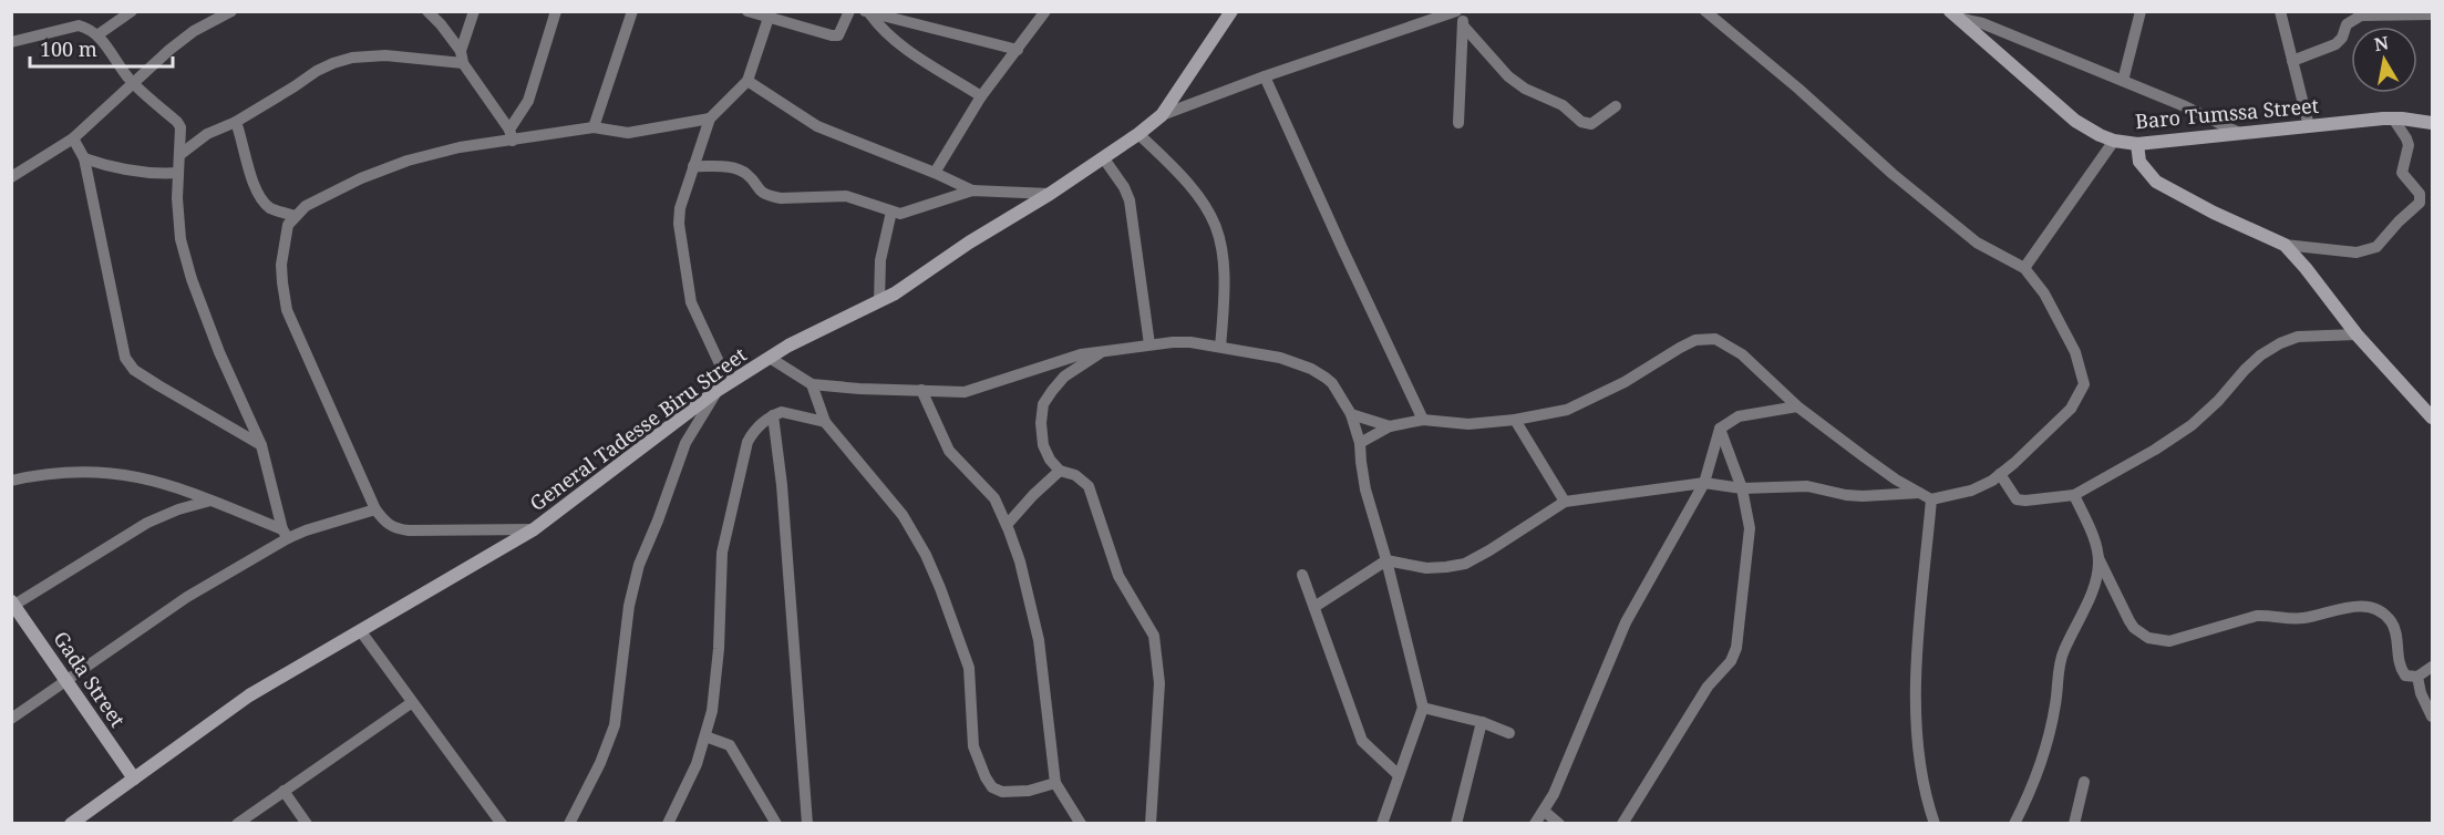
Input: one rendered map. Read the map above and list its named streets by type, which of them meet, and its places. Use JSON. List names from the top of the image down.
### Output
{
  "streets": {
    "street": ["Baro Tumssa Street", "General Tadesse Biru Street", "Gada Street"]
  },
  "crossings": [
    ["General Tadesse Biru Street", "Gada Street"]
  ],
  "scale_bar": "100 m",
  "north": "top"
}
